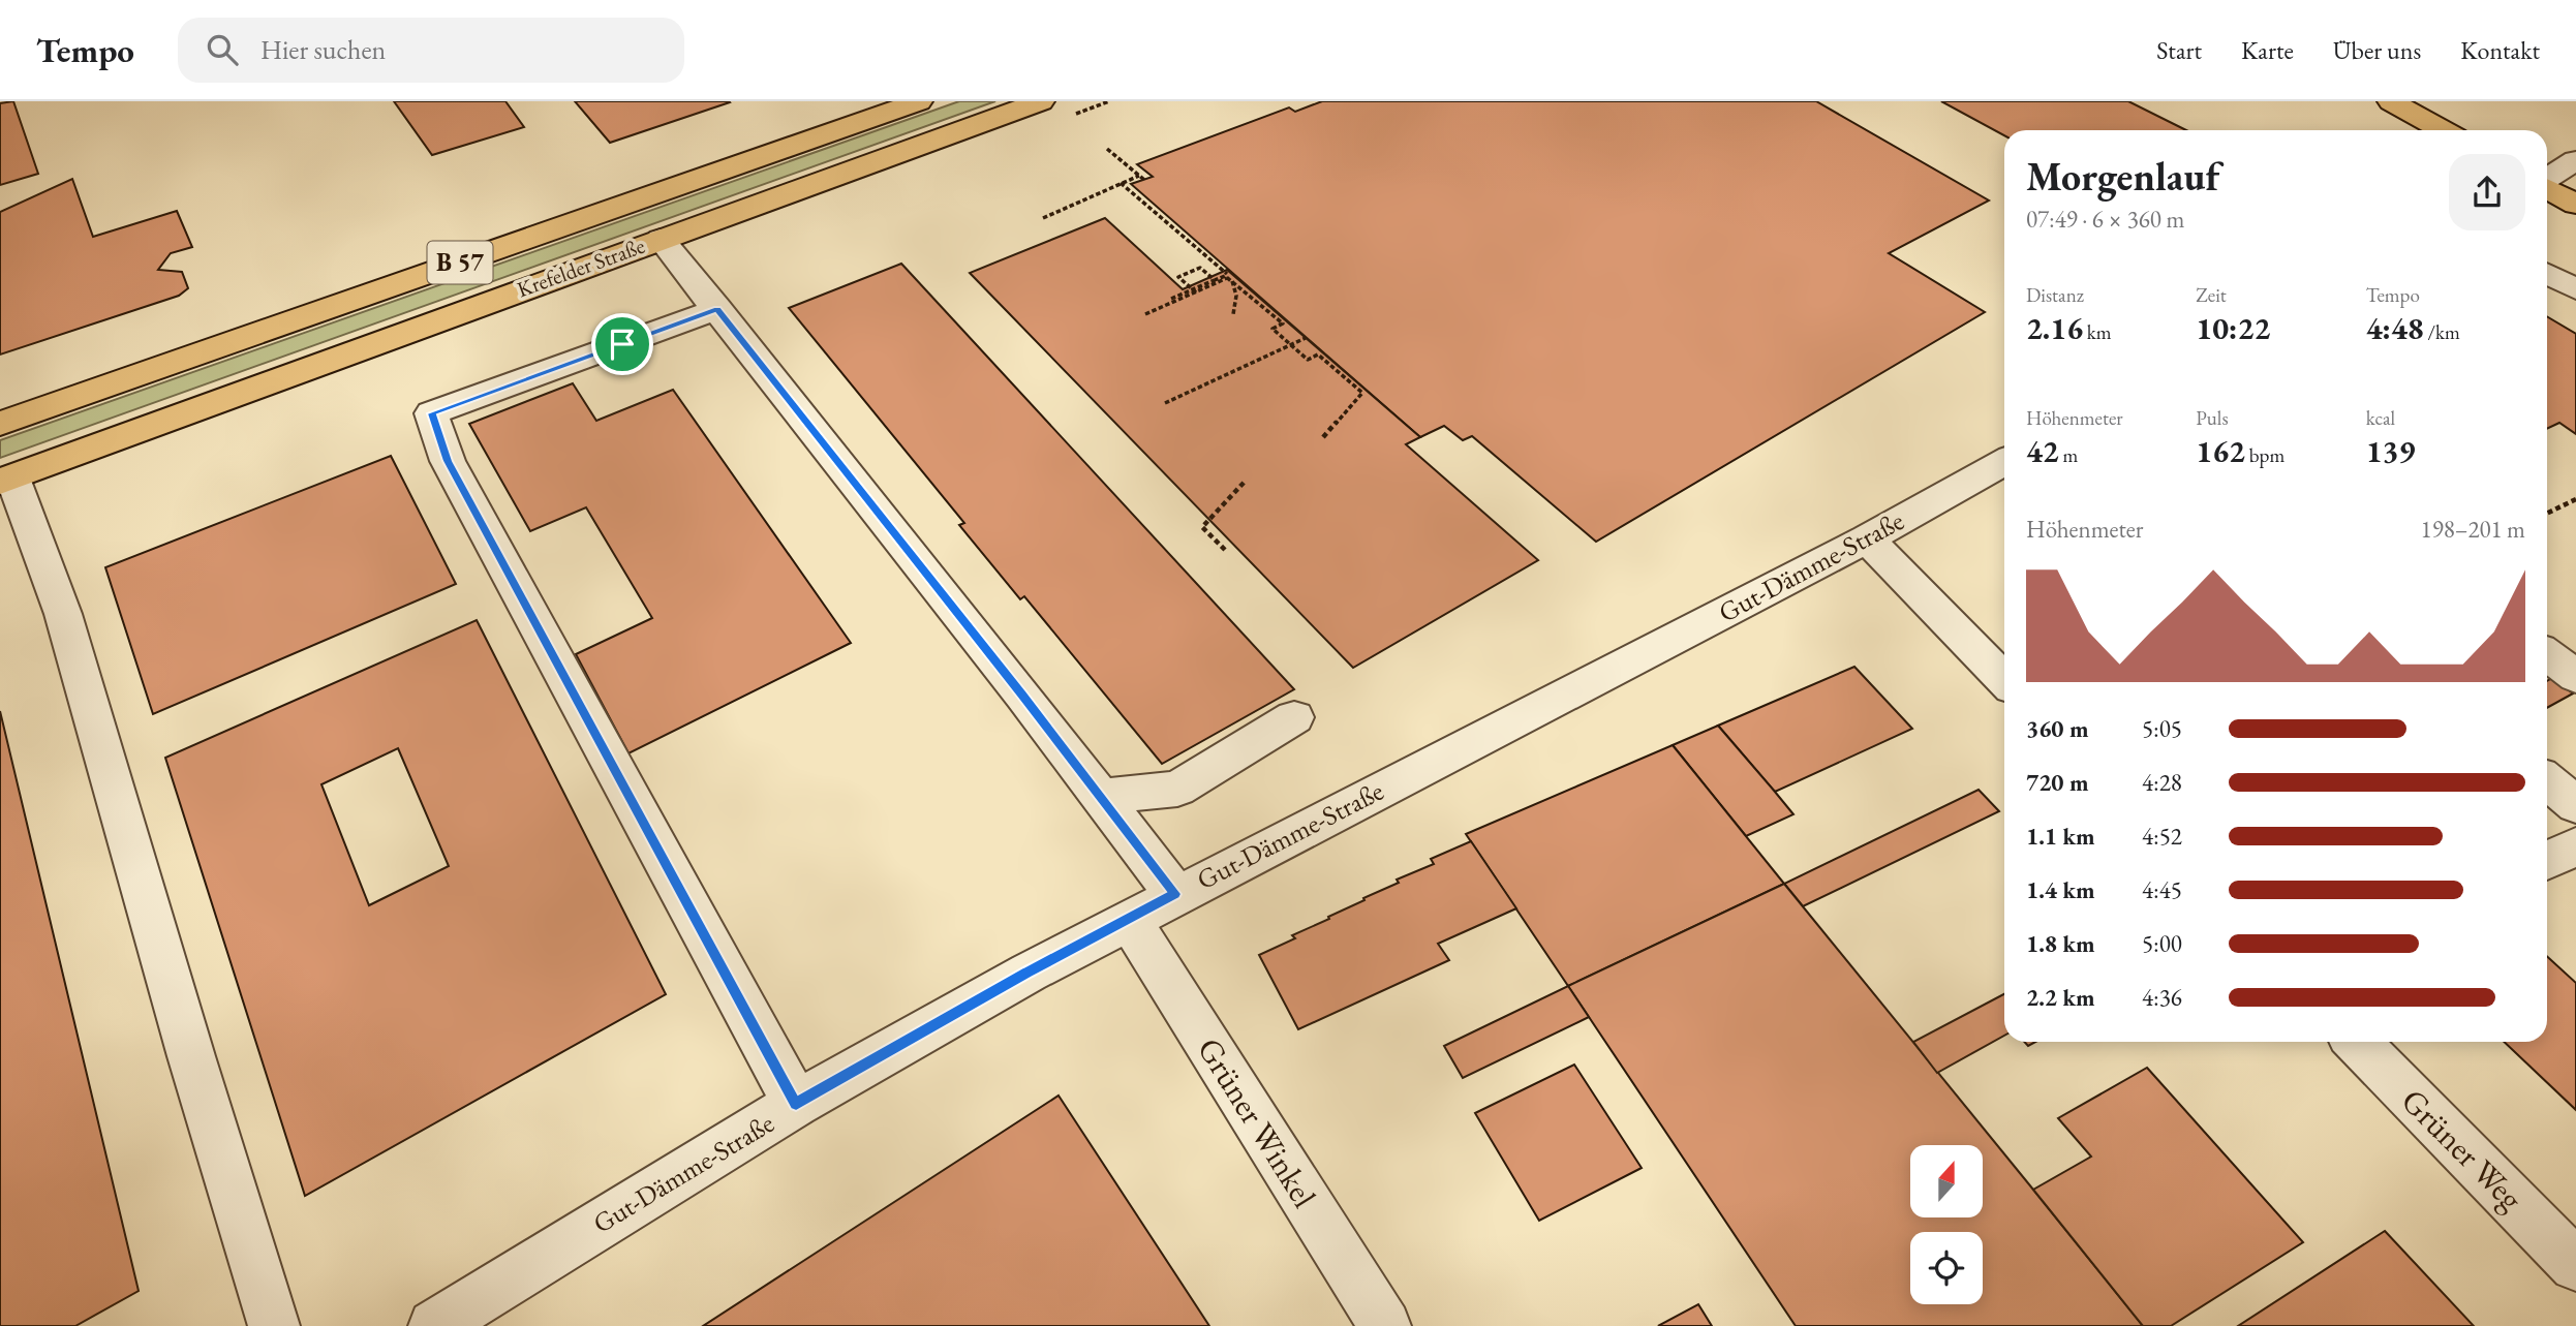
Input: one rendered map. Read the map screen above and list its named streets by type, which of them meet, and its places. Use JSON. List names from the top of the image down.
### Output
{
  "streets": {
    "main road": ["B 57", "Krefelder Straße"],
    "street": ["Gut-Dämme-Straße", "Grüner Winkel", "Grüner Weg"]
  },
  "crossings": [
    ["Gut-Dämme-Straße", "Grüner Winkel"]
  ],
  "north": "top",
  "page": {
    "header": "Tempo",
    "search": "Hier suchen",
    "nav": [
      "Start",
      "Karte",
      "Über uns",
      "Kontakt"
    ],
    "heading": ["Morgenlauf", "07:49 · 6 × 360 m"],
    "stats": [
      ["Distanz", "2.16 km"],
      ["Zeit", "10:22"],
      ["Tempo", "4:48 /km"],
      ["Höhenmeter", "42 m"],
      ["Puls", "162 bpm"],
      ["kcal", "139"]
    ],
    "chart": ["Höhenmeter", "198–201 m"],
    "list": [
      {
        "name": "360 m",
        "note": "5:05"
      },
      {
        "name": "720 m",
        "note": "4:28"
      },
      {
        "name": "1.1 km",
        "note": "4:52"
      },
      {
        "name": "1.4 km",
        "note": "4:45"
      },
      {
        "name": "1.8 km",
        "note": "5:00"
      },
      {
        "name": "2.2 km",
        "note": "4:36"
      }
    ]
  }
}
